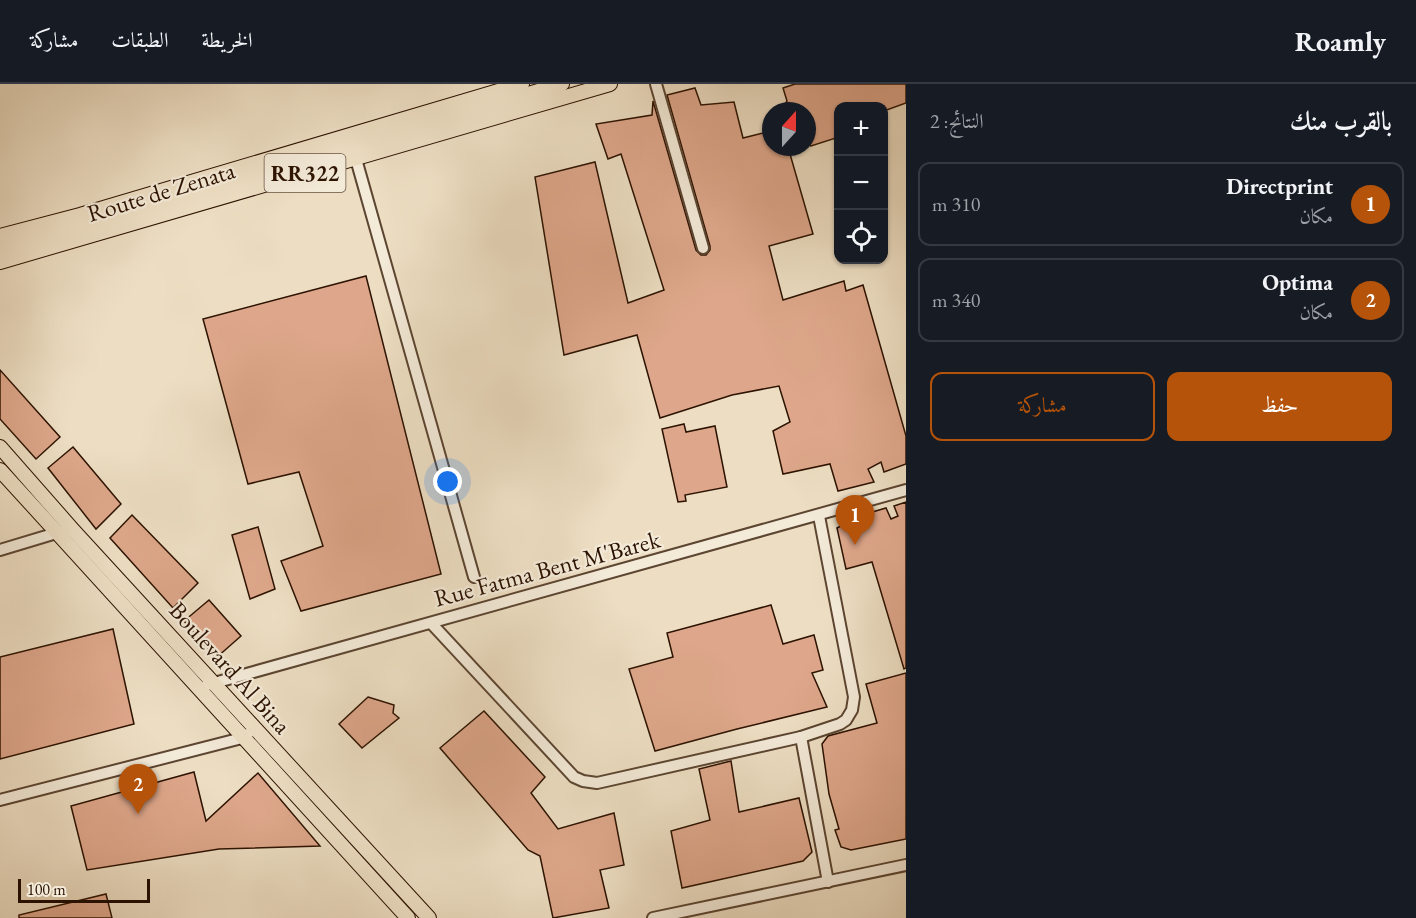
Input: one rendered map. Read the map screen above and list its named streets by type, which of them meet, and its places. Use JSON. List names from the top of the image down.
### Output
{
  "streets": {
    "main road": ["RR322", "Route de Zenata", "Boulevard Al Bina"],
    "lane": ["Rue Fatma Bent M'Barek"]
  },
  "crossings": [
    ["Rue Fatma Bent M'Barek", "Boulevard Al Bina"]
  ],
  "scale_bar": "100 m",
  "north": "top",
  "page": {
    "header": "Roamly",
    "nav": ["الخريطة", "الطبقات", "مشاركة"],
    "heading": ["بالقرب منك", "النتائج: 2"],
    "map_buttons": ["+", "−"],
    "list": [
      {
        "mark": "1",
        "name": "Directprint",
        "note": "مكان",
        "value": "310 m"
      },
      {
        "mark": "2",
        "name": "Optima",
        "note": "مكان",
        "value": "340 m"
      }
    ],
    "buttons": ["حفظ", "مشاركة"],
    "pins": ["1", "2"],
    "scale": "100 m"
  }
}
